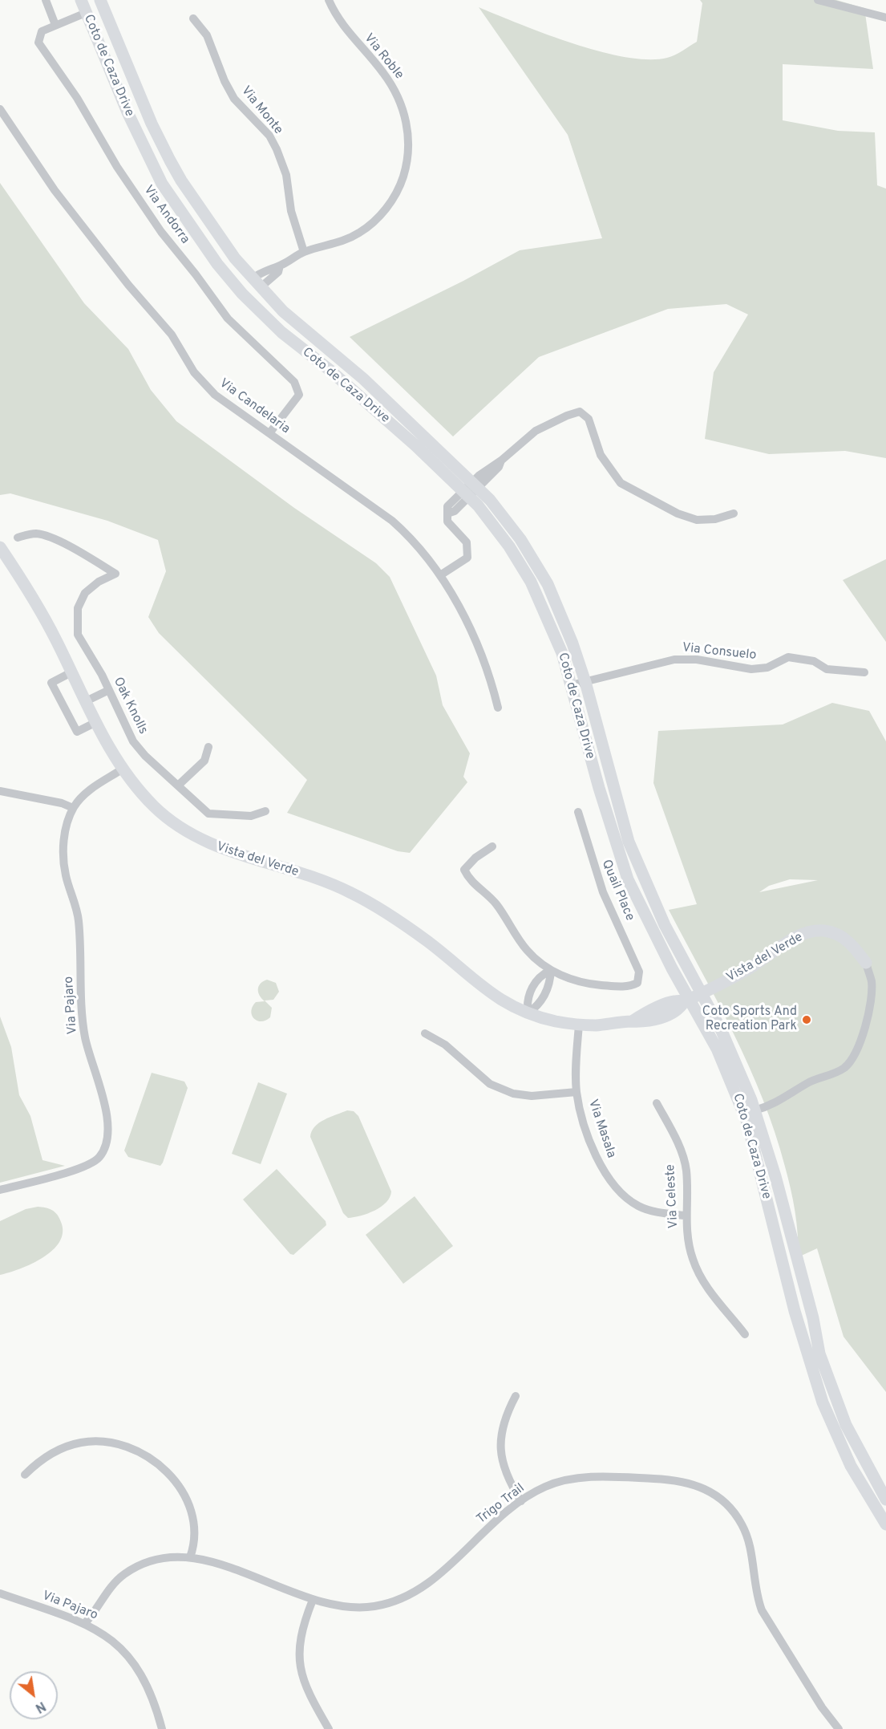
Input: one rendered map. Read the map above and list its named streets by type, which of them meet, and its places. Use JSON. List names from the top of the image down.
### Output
{
  "streets": {
    "main road": ["Coto de Caza Drive", "Vista del Verde"],
    "street": [
      "Via Roble",
      "Via Monte",
      "Via Andorra",
      "Via Candelaria",
      "Via Consuelo",
      "Oak Knolls",
      "Quail Place",
      "Via Pajaro",
      "Via Masala",
      "Via Celeste",
      "Trigo Trail"
    ]
  },
  "crossings": [
    ["Via Roble", "Coto de Caza Drive"],
    ["Via Roble", "Via Monte"],
    ["Coto de Caza Drive", "Via Andorra"],
    ["Coto de Caza Drive", "Via Consuelo"],
    ["Coto de Caza Drive", "Vista del Verde"],
    ["Via Andorra", "Via Candelaria"],
    ["Vista del Verde", "Via Pajaro"],
    ["Vista del Verde", "Via Masala"],
    ["Via Pajaro", "Trigo Trail"],
    ["Via Masala", "Via Celeste"]
  ],
  "places": ["Coto Sports And Recreation Park"],
  "north": "bottom right"
}
